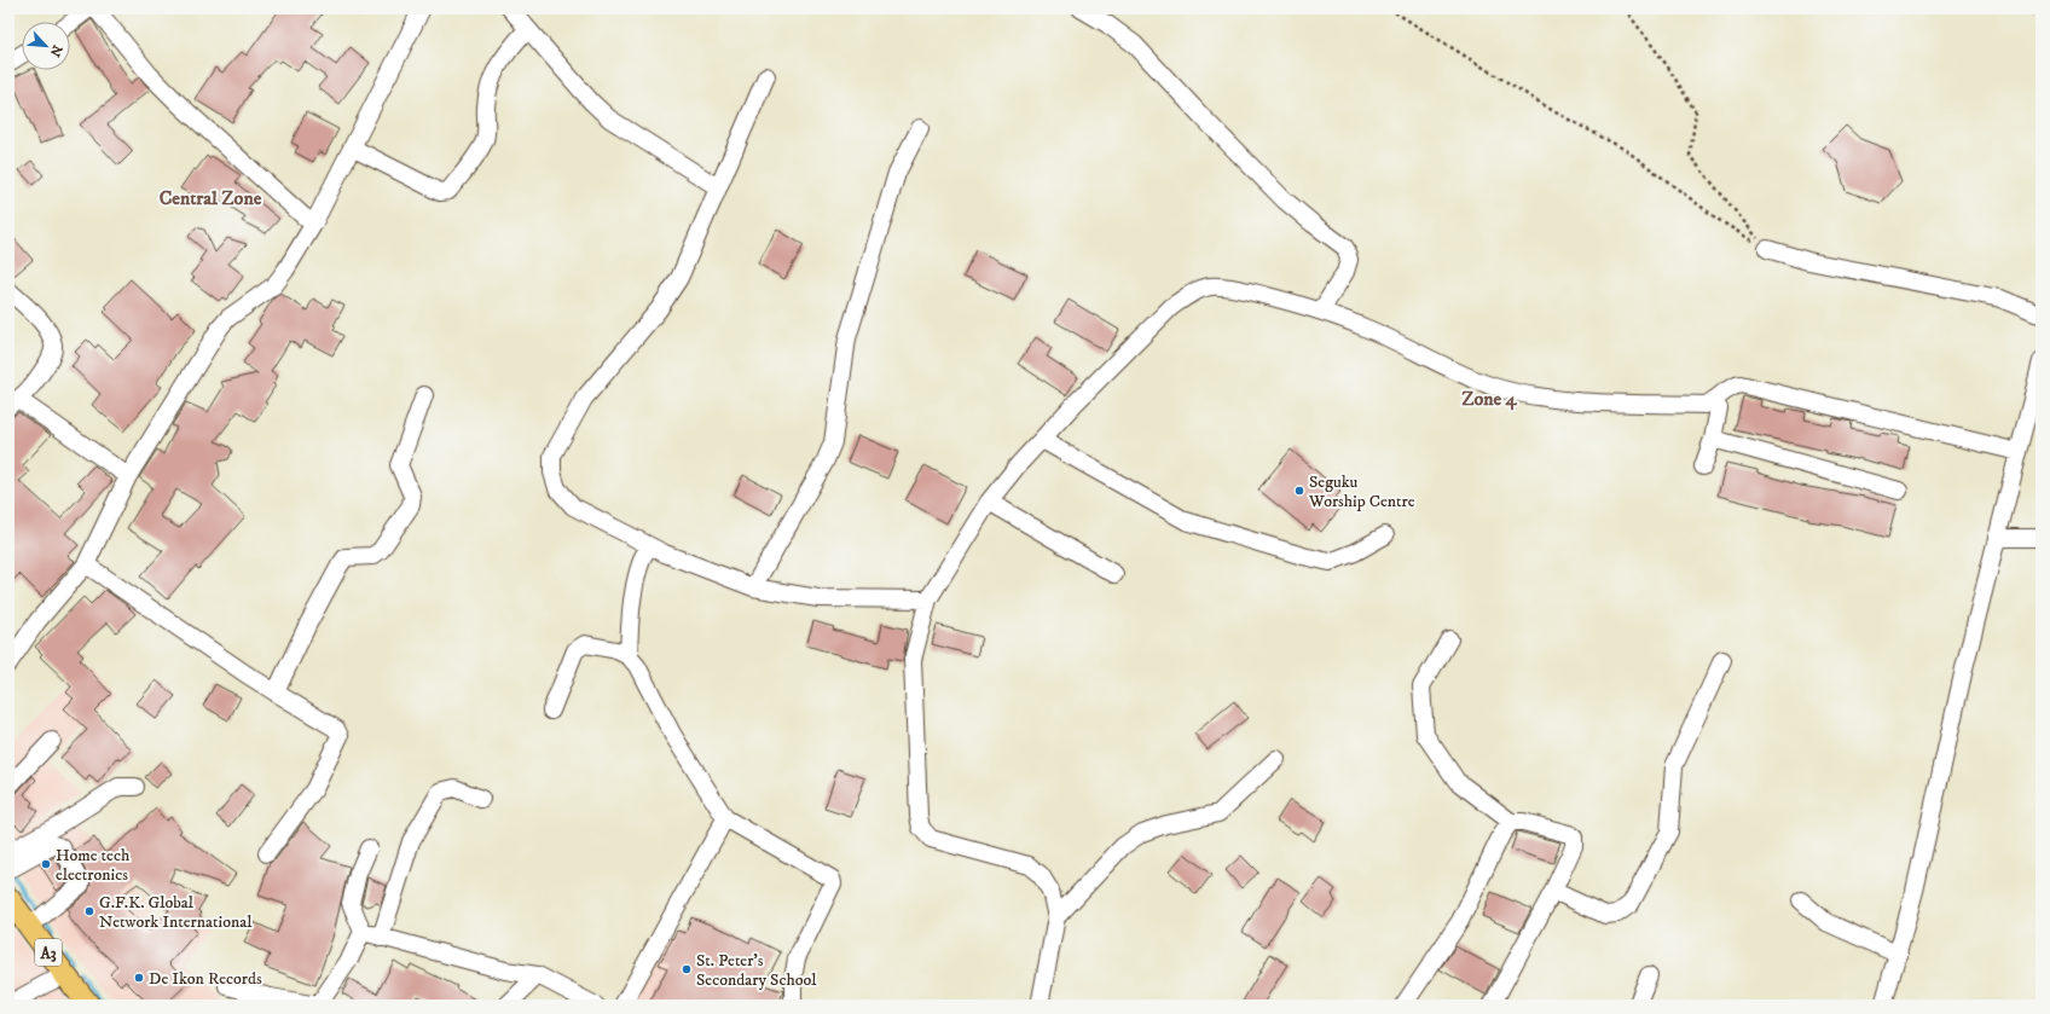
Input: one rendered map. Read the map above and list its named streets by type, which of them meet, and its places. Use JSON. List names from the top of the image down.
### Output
{
  "streets": {
    "main road": ["A3"]
  },
  "districts": ["Central Zone", "Zone 4"],
  "places": [
    "Seguku Worship Centre",
    "Home tech electronics",
    "G.F.K. Global Network International",
    "St. Peter's Secondary School",
    "De Ikon Records"
  ],
  "north": "bottom right"
}
